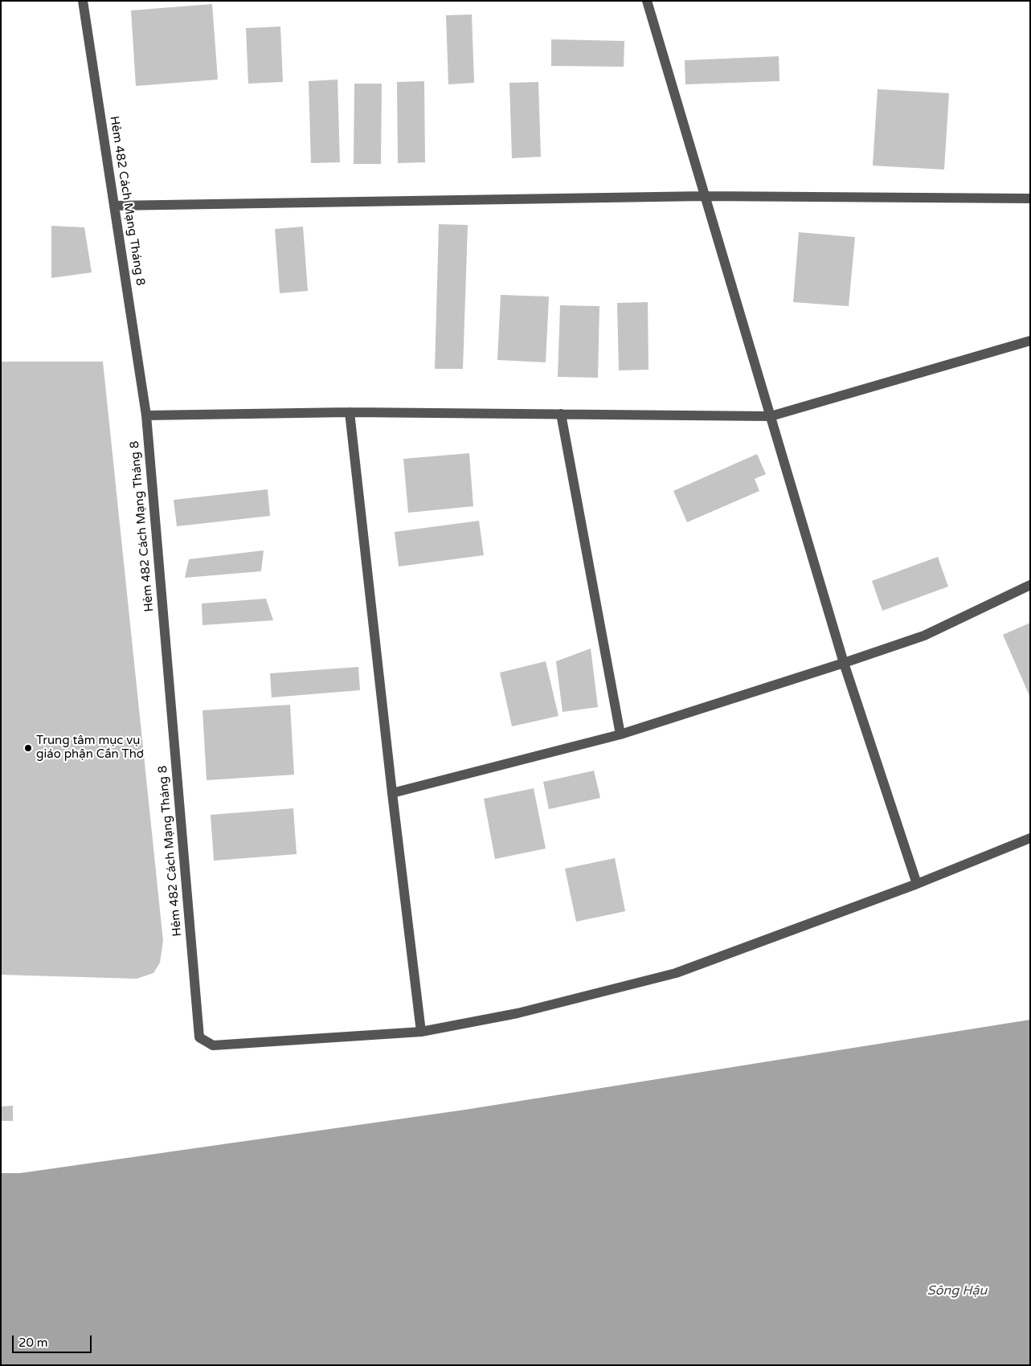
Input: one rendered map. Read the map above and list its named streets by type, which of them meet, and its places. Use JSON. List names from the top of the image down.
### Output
{
  "streets": {
    "street": ["Hẻm 482 Cách Mạng Tháng 8"]
  },
  "water": ["Sông Hậu"],
  "places": ["Trung tâm mục vụ giáo phận Cần Thơ"],
  "scale_bar": "20 m"
}
